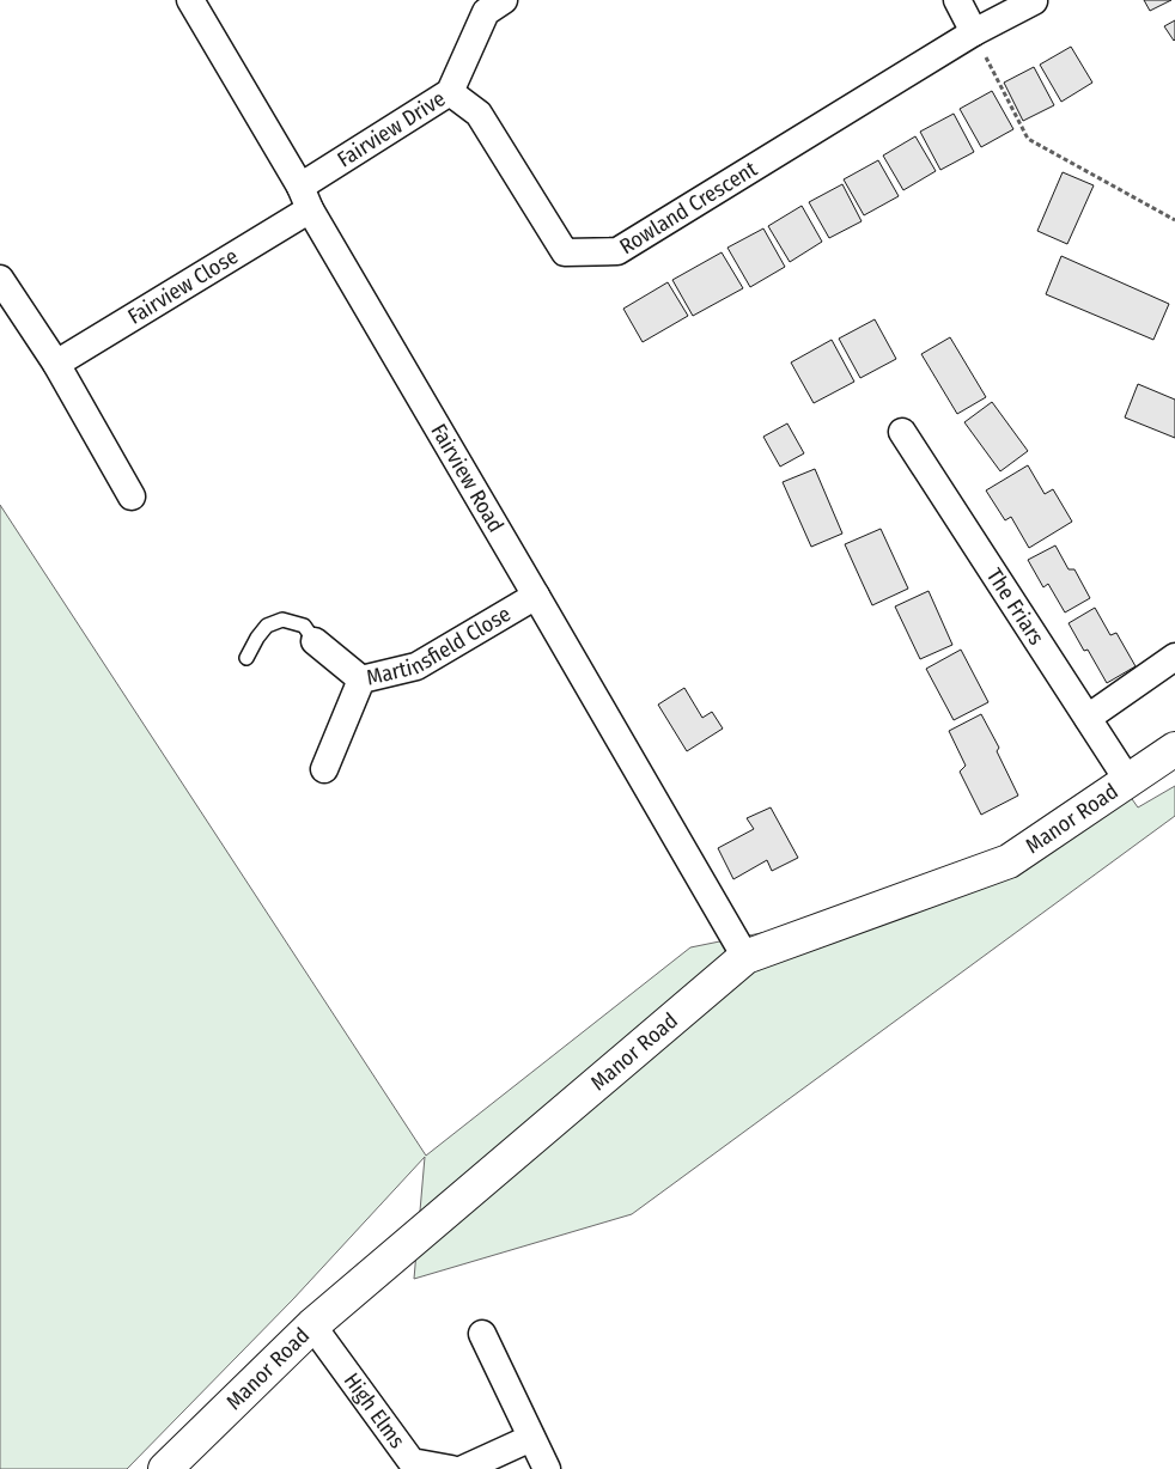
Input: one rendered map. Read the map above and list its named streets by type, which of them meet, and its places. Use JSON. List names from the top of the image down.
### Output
{
  "streets": {
    "main road": ["Manor Road"],
    "street": [
      "Fairview Drive",
      "Rowland Crescent",
      "Fairview Close",
      "Fairview Road",
      "The Friars",
      "Martinsfield Close",
      "High Elms"
    ]
  },
  "crossings": [
    ["Fairview Drive", "Rowland Crescent"],
    ["Fairview Drive", "Fairview Close"],
    ["Fairview Drive", "Fairview Road"],
    ["Fairview Close", "Fairview Road"],
    ["Fairview Road", "Martinsfield Close"],
    ["Fairview Road", "Manor Road"],
    ["The Friars", "Manor Road"],
    ["Manor Road", "High Elms"]
  ]
}
